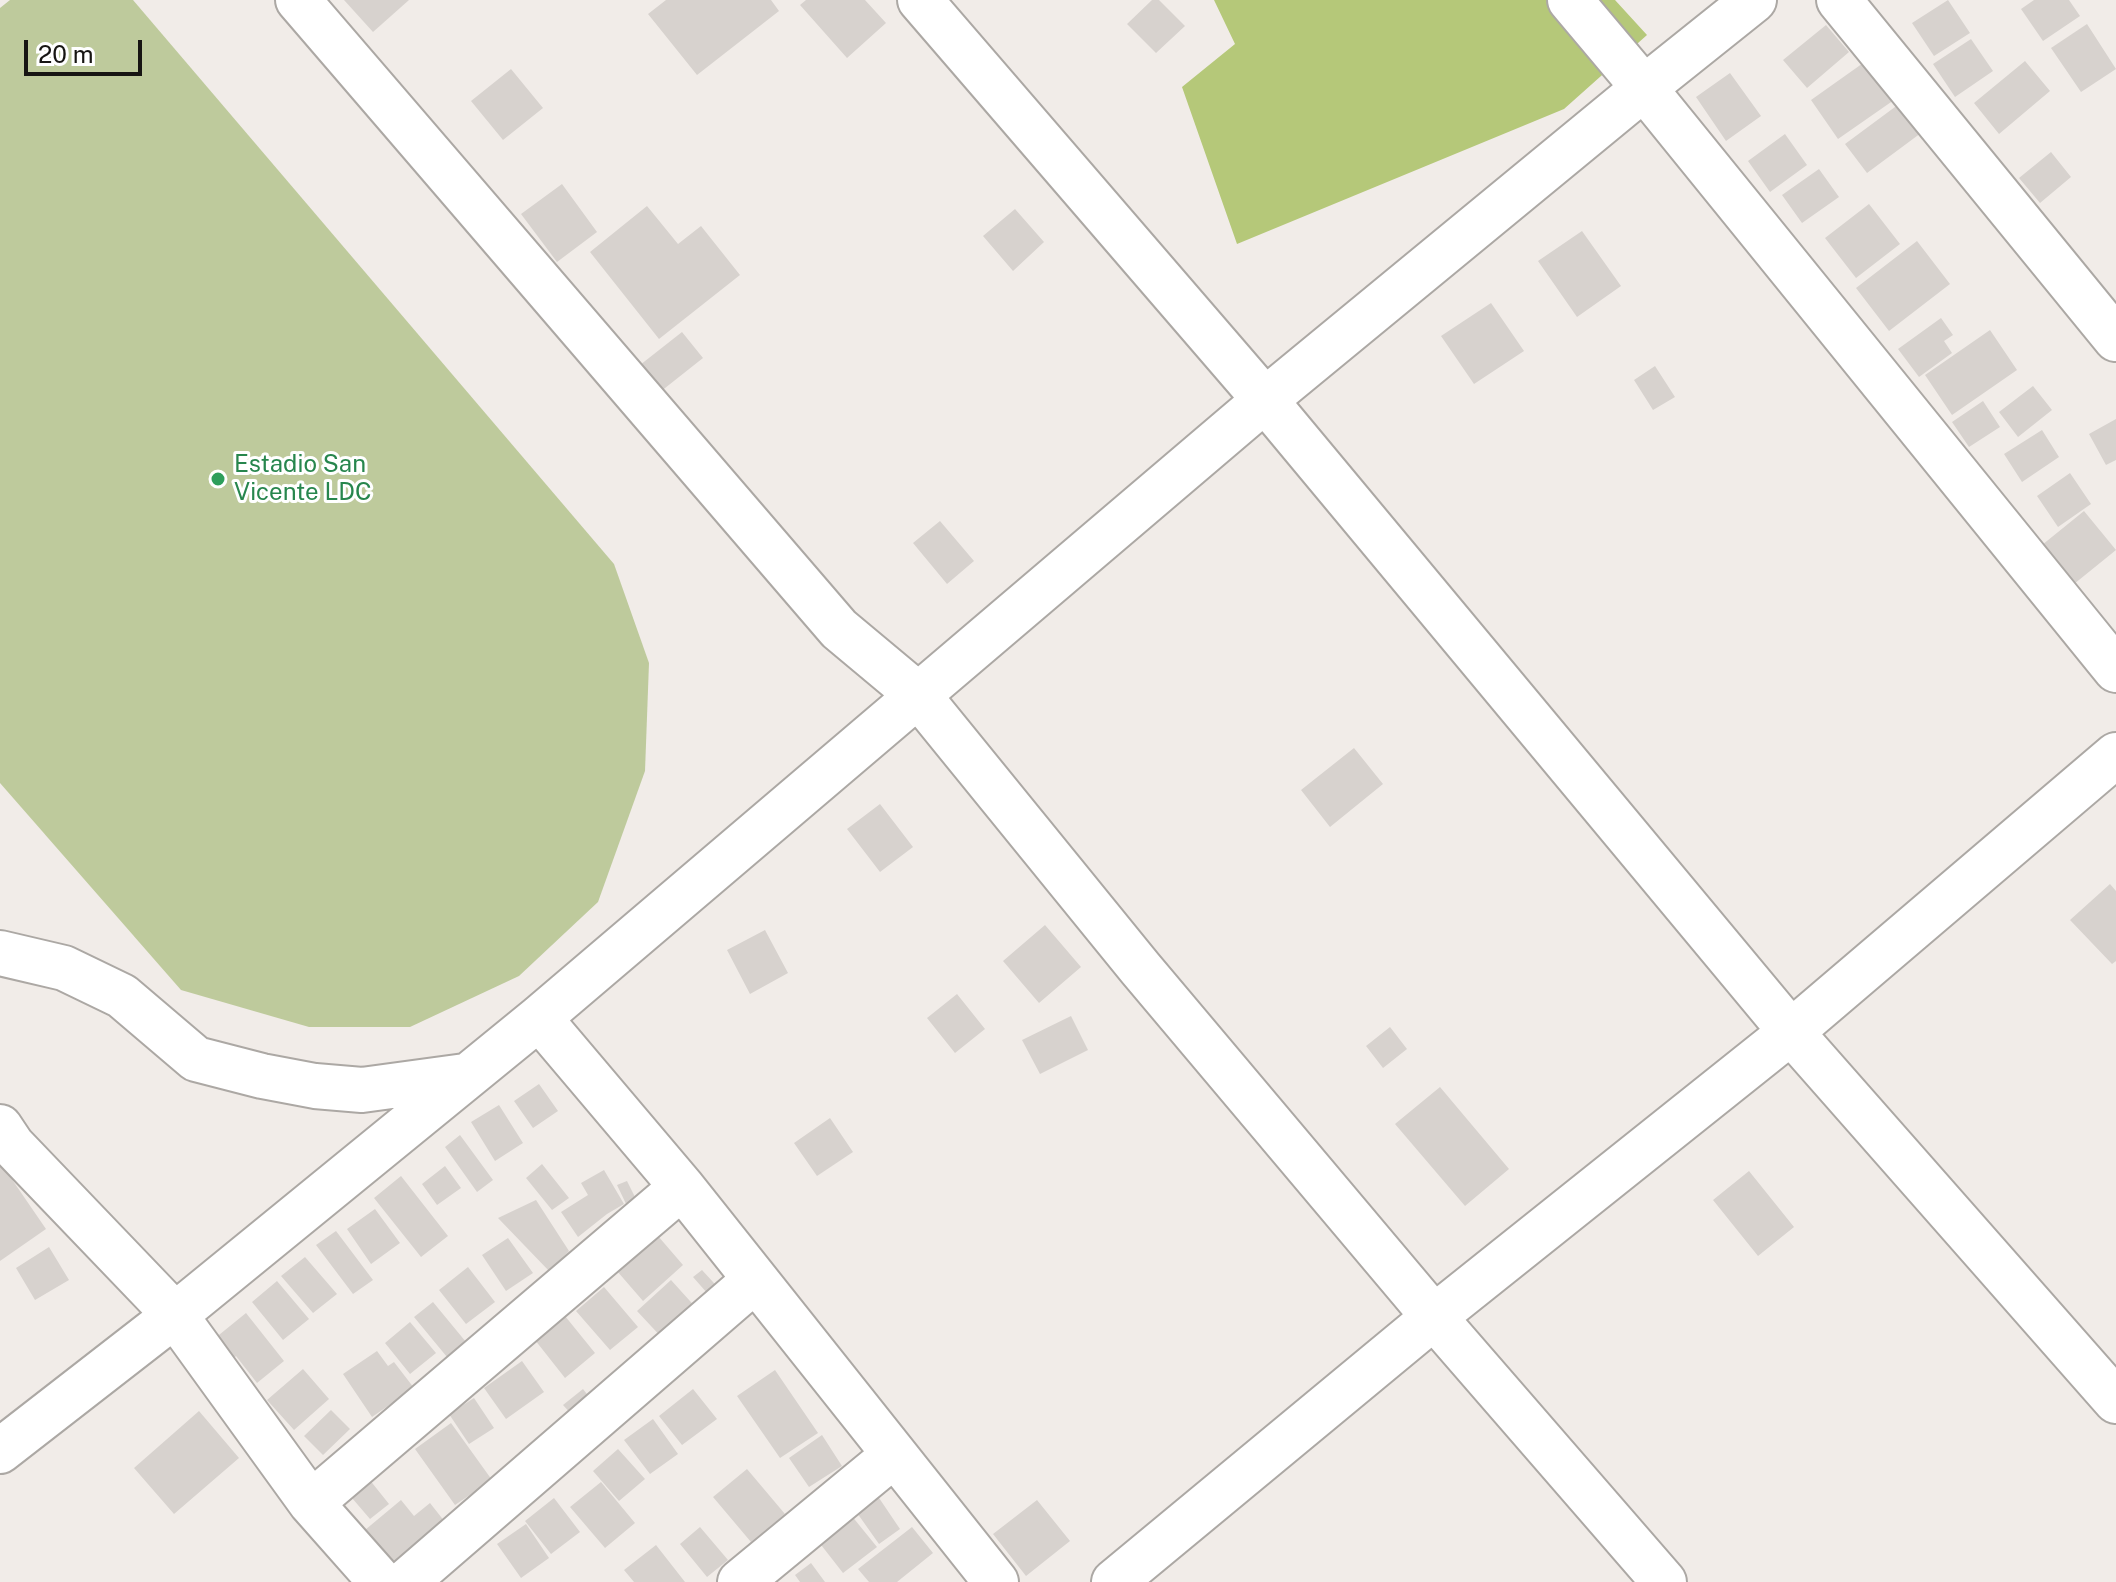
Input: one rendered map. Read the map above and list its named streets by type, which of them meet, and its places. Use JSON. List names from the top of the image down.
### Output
{
  "places": ["Estadio San Vicente LDC"],
  "scale_bar": "20 m"
}
